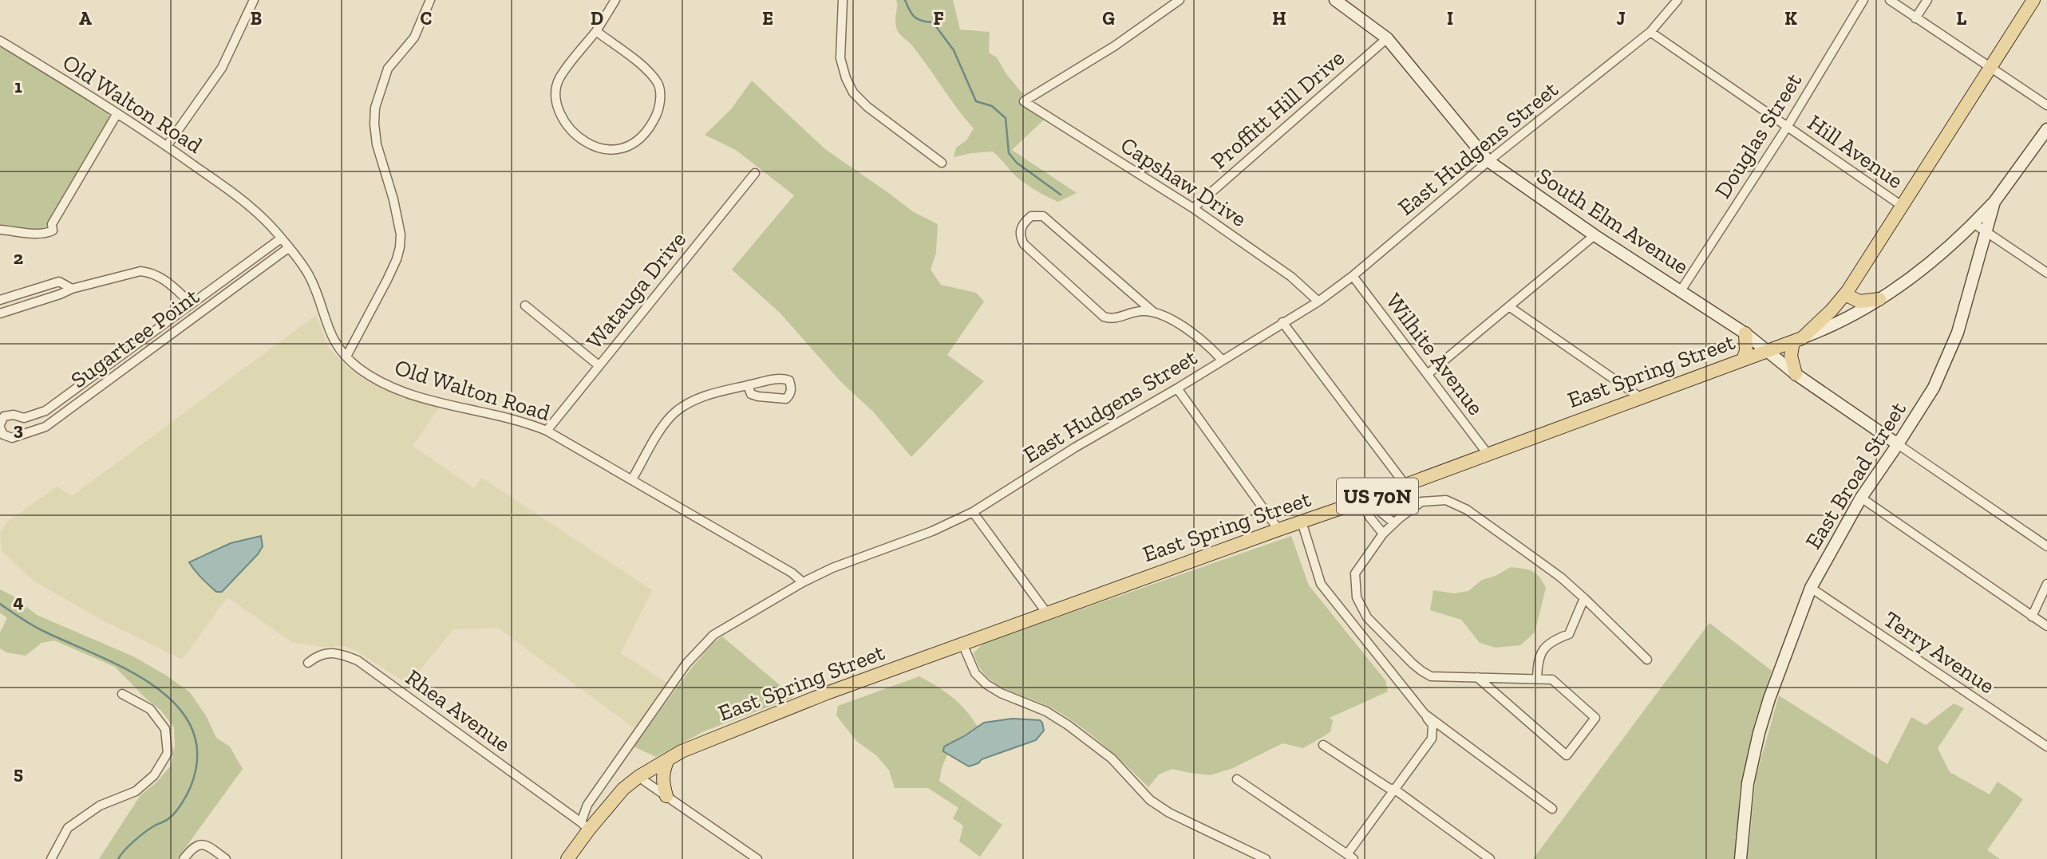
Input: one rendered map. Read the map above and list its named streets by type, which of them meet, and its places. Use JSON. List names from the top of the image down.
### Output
{
  "streets": {
    "main road": ["East Spring Street", "US 70N"],
    "street": [
      "Old Walton Road",
      "Proffitt Hill Drive",
      "Douglas Street",
      "East Hudgens Street",
      "Hill Avenue",
      "Capshaw Drive",
      "South Elm Avenue",
      "Watauga Drive",
      "Sugartree Point",
      "Wilhite Avenue",
      "East Broad Street",
      "Terry Avenue",
      "Rhea Avenue"
    ]
  },
  "crossings": [
    ["Old Walton Road", "East Hudgens Street"],
    ["Old Walton Road", "Watauga Drive"],
    ["Old Walton Road", "Sugartree Point"],
    ["Proffitt Hill Drive", "Capshaw Drive"],
    ["Proffitt Hill Drive", "South Elm Avenue"],
    ["Douglas Street", "Hill Avenue"],
    ["Douglas Street", "South Elm Avenue"],
    ["East Hudgens Street", "Hill Avenue"],
    ["East Hudgens Street", "Capshaw Drive"],
    ["East Hudgens Street", "South Elm Avenue"],
    ["East Hudgens Street", "Wilhite Avenue"],
    ["East Hudgens Street", "East Spring Street"],
    ["East Hudgens Street", "Rhea Avenue"],
    ["Hill Avenue", "East Spring Street"],
    ["South Elm Avenue", "East Spring Street"],
    ["South Elm Avenue", "East Broad Street"],
    ["Wilhite Avenue", "East Spring Street"],
    ["East Spring Street", "Rhea Avenue"],
    ["East Broad Street", "Terry Avenue"]
  ],
  "grid": {
    "columns": [
      "A",
      "B",
      "C",
      "D",
      "E",
      "F",
      "G",
      "H",
      "I",
      "J",
      "K",
      "L"
    ],
    "rows": [
      "1",
      "2",
      "3",
      "4",
      "5"
    ]
  }
}
